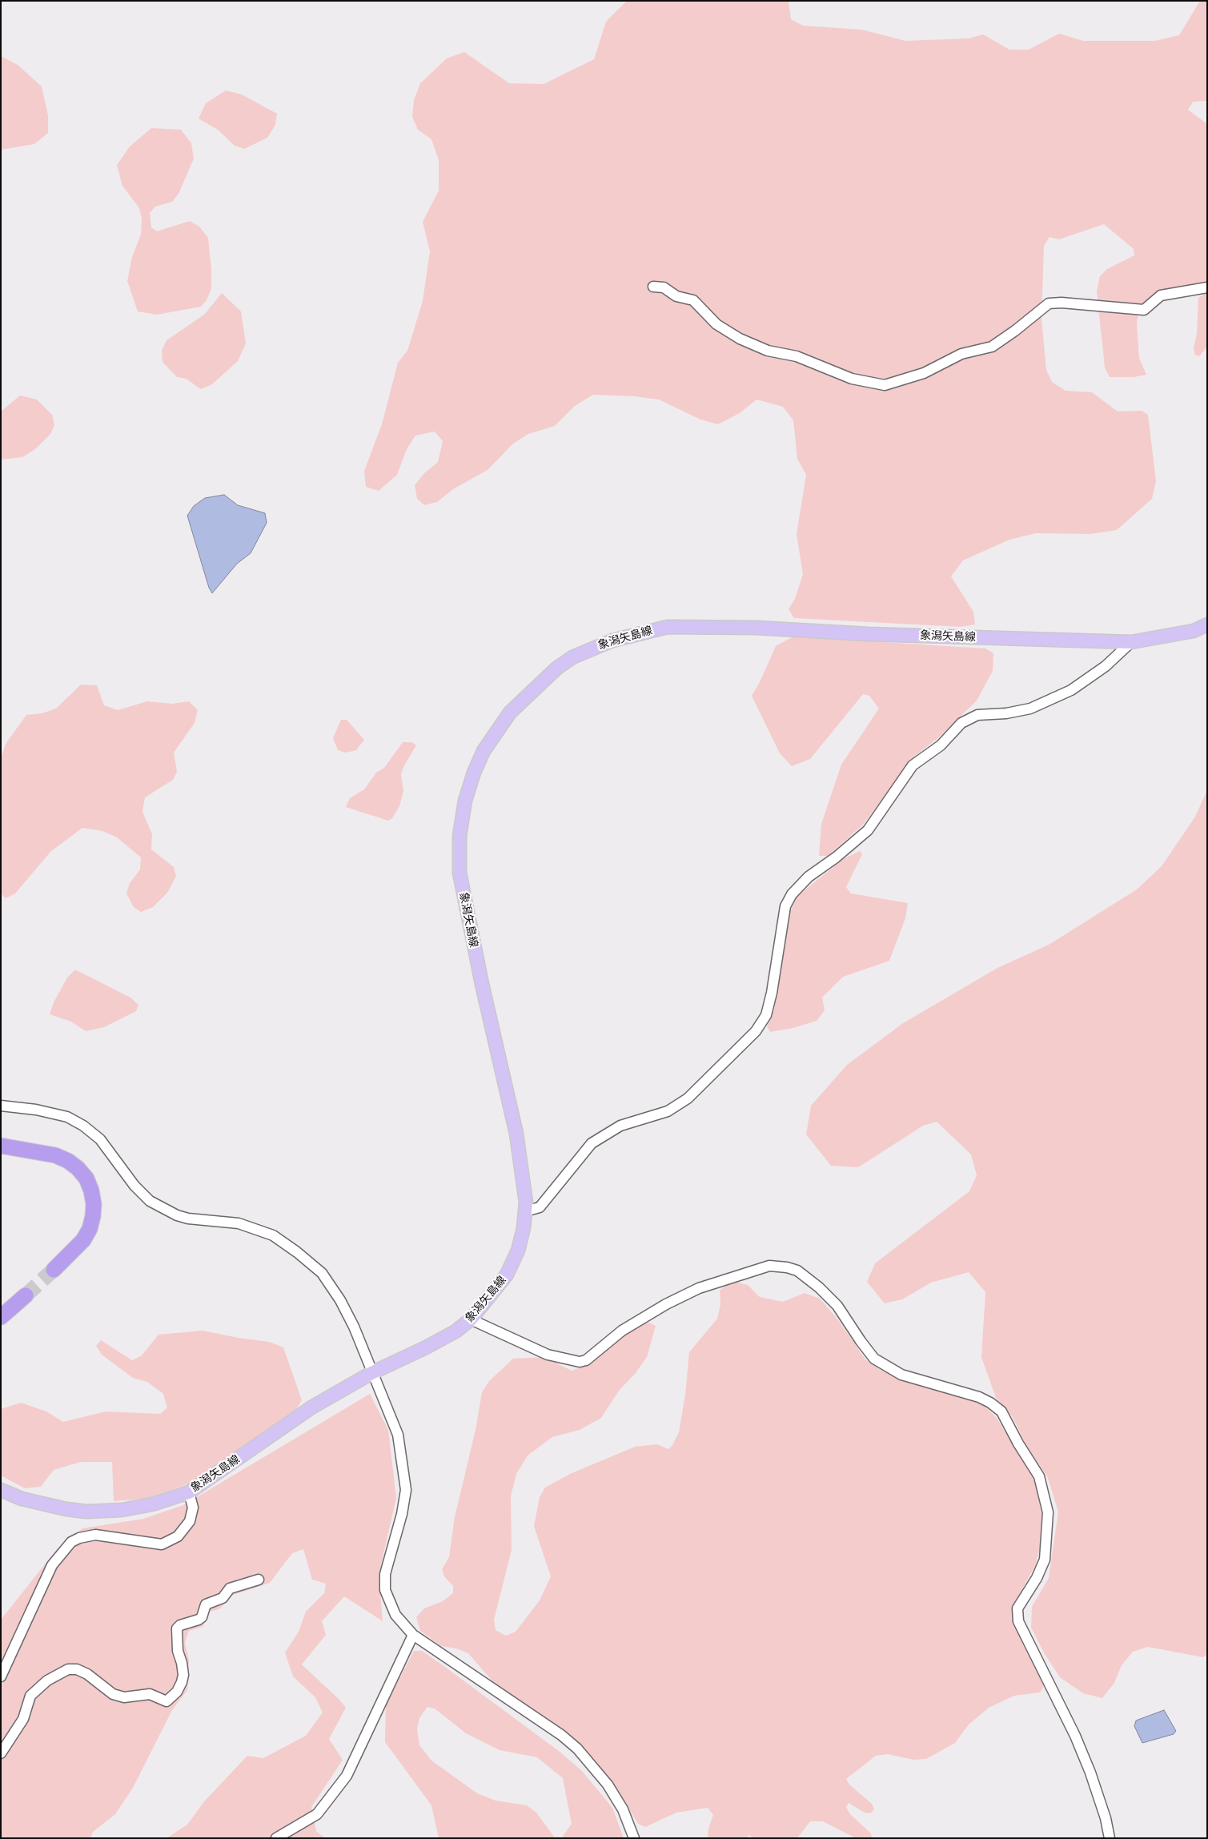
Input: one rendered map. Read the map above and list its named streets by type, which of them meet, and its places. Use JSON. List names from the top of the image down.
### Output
{
  "streets": {
    "main road": ["象潟矢島線"]
  }
}
